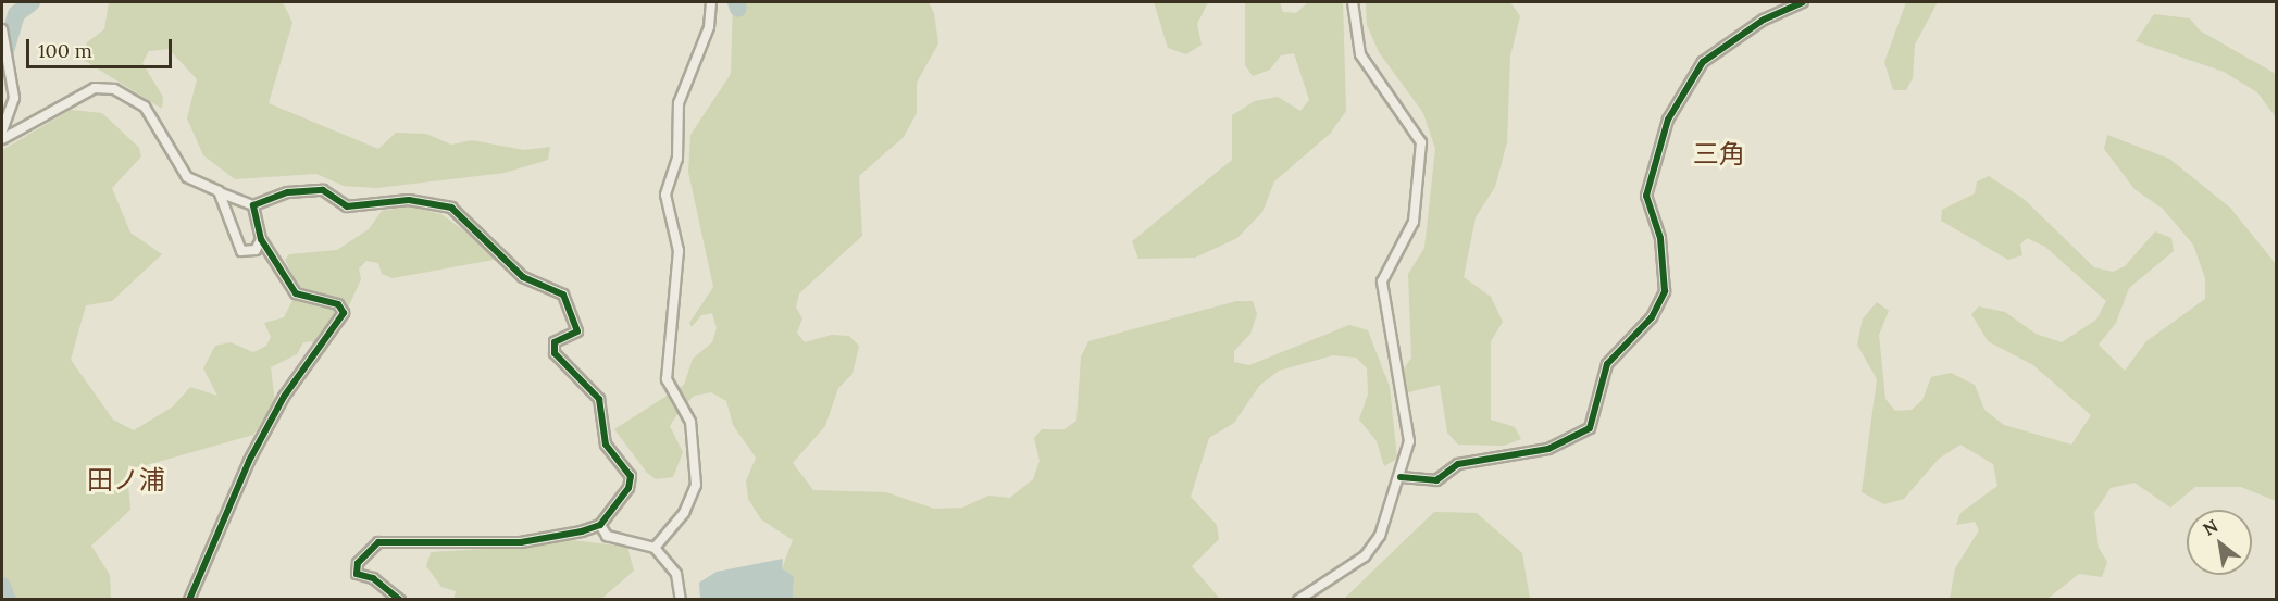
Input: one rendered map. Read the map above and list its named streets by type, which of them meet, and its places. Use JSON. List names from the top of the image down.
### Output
{
  "districts": ["三角", "田ノ浦"],
  "scale_bar": "100 m",
  "north": "top left"
}
